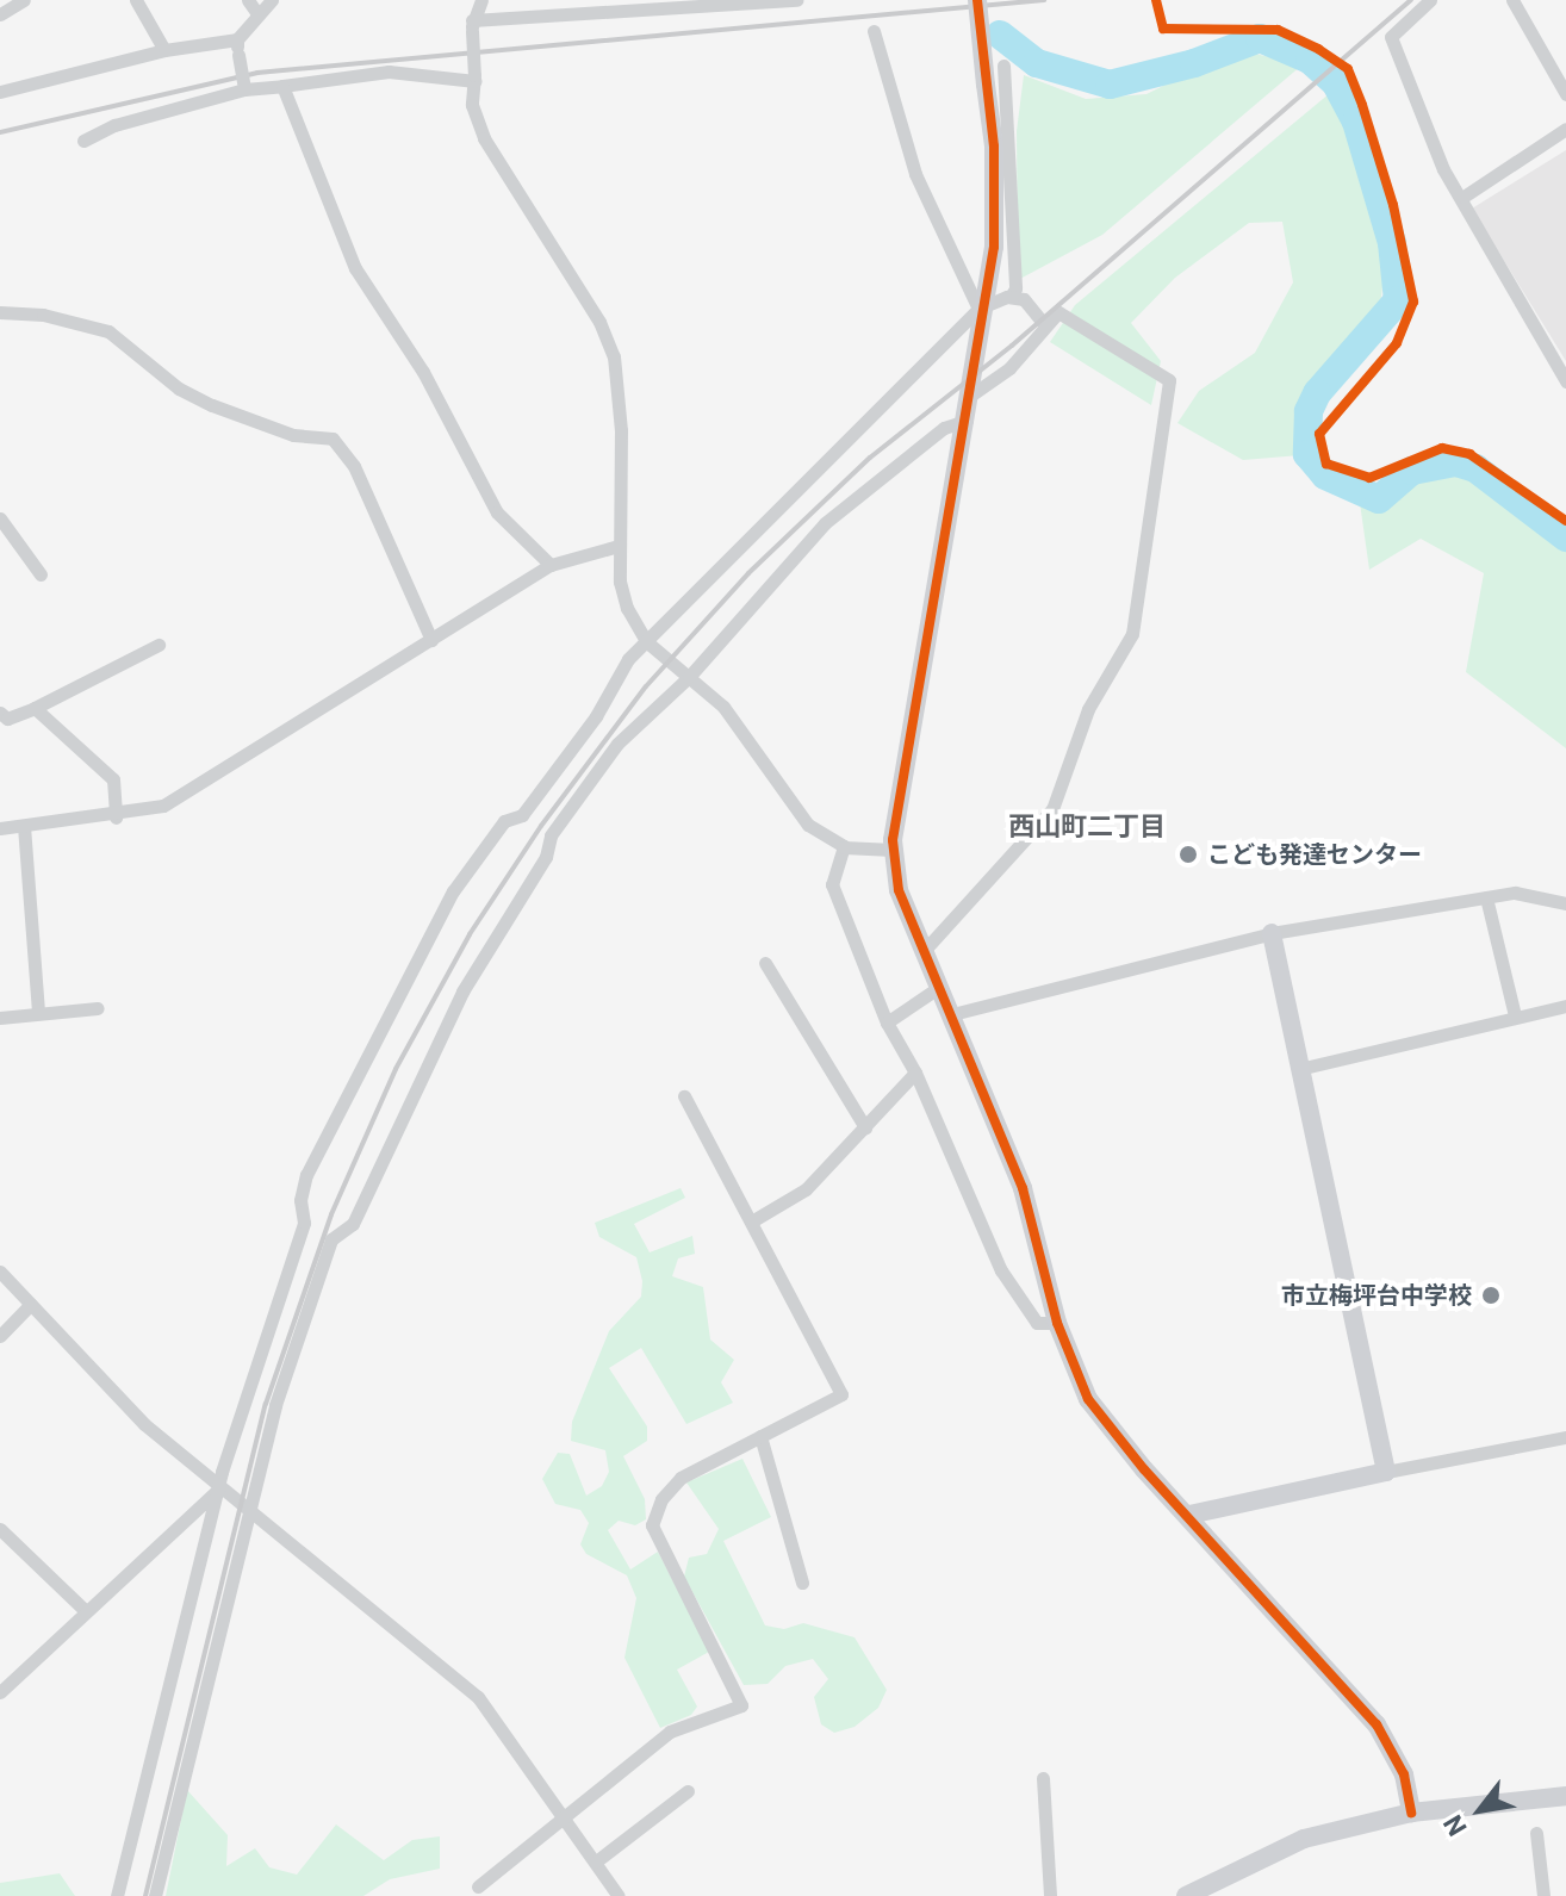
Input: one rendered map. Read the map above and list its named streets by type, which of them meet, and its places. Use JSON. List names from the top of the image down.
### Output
{
  "districts": ["西山町二丁目"],
  "places": ["こども発達センター", "市立梅坪台中学校"],
  "north": "bottom left"
}
